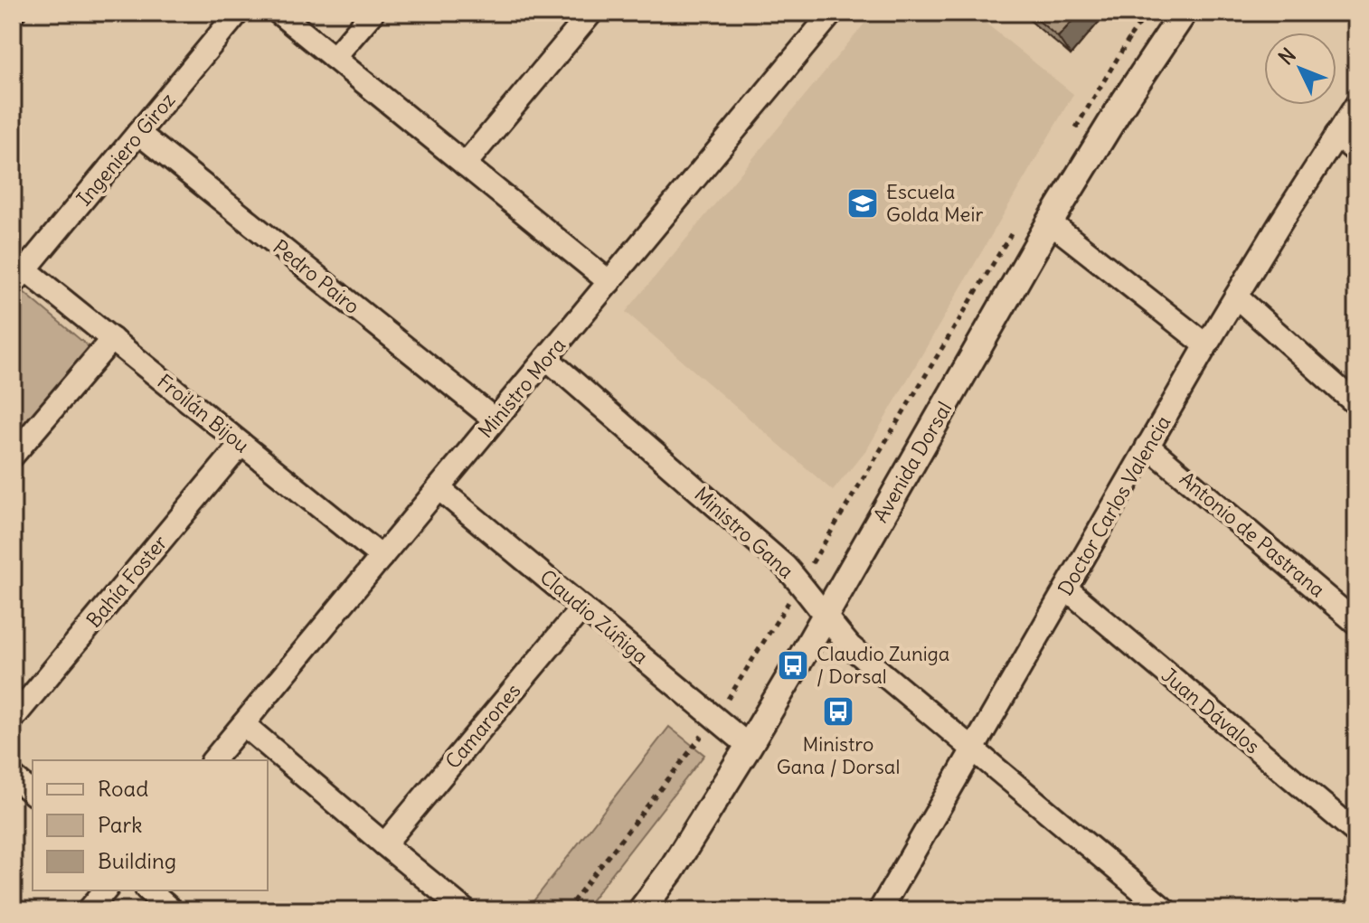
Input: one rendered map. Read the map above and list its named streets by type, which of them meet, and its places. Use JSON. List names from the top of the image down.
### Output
{
  "streets": {
    "street": [
      "Ingeniero Giroz",
      "Pedro Pairo",
      "Ministro Mora",
      "Froilán Bijou",
      "Avenida Dorsal",
      "Doctor Carlos Valencia",
      "Ministro Gana",
      "Antonio de Pastrana",
      "Bahía Foster",
      "Claudio Zúñiga",
      "Juan Dávalos",
      "Camarones"
    ]
  },
  "crossings": [
    ["Ingeniero Giroz", "Pedro Pairo"],
    ["Ingeniero Giroz", "Froilán Bijou"],
    ["Pedro Pairo", "Ministro Mora"],
    ["Ministro Mora", "Froilán Bijou"],
    ["Ministro Mora", "Ministro Gana"],
    ["Ministro Mora", "Claudio Zúñiga"],
    ["Froilán Bijou", "Bahía Foster"],
    ["Avenida Dorsal", "Ministro Gana"],
    ["Avenida Dorsal", "Claudio Zúñiga"],
    ["Doctor Carlos Valencia", "Ministro Gana"],
    ["Doctor Carlos Valencia", "Antonio de Pastrana"],
    ["Doctor Carlos Valencia", "Juan Dávalos"],
    ["Claudio Zúñiga", "Camarones"]
  ],
  "places": {
    "school or university": ["Escuela Golda Meir"],
    "bus stop": ["Claudio Zuniga / Dorsal", "Ministro Gana / Dorsal"]
  },
  "legend": ["Road", "Park", "Building"],
  "north": "top left"
}
